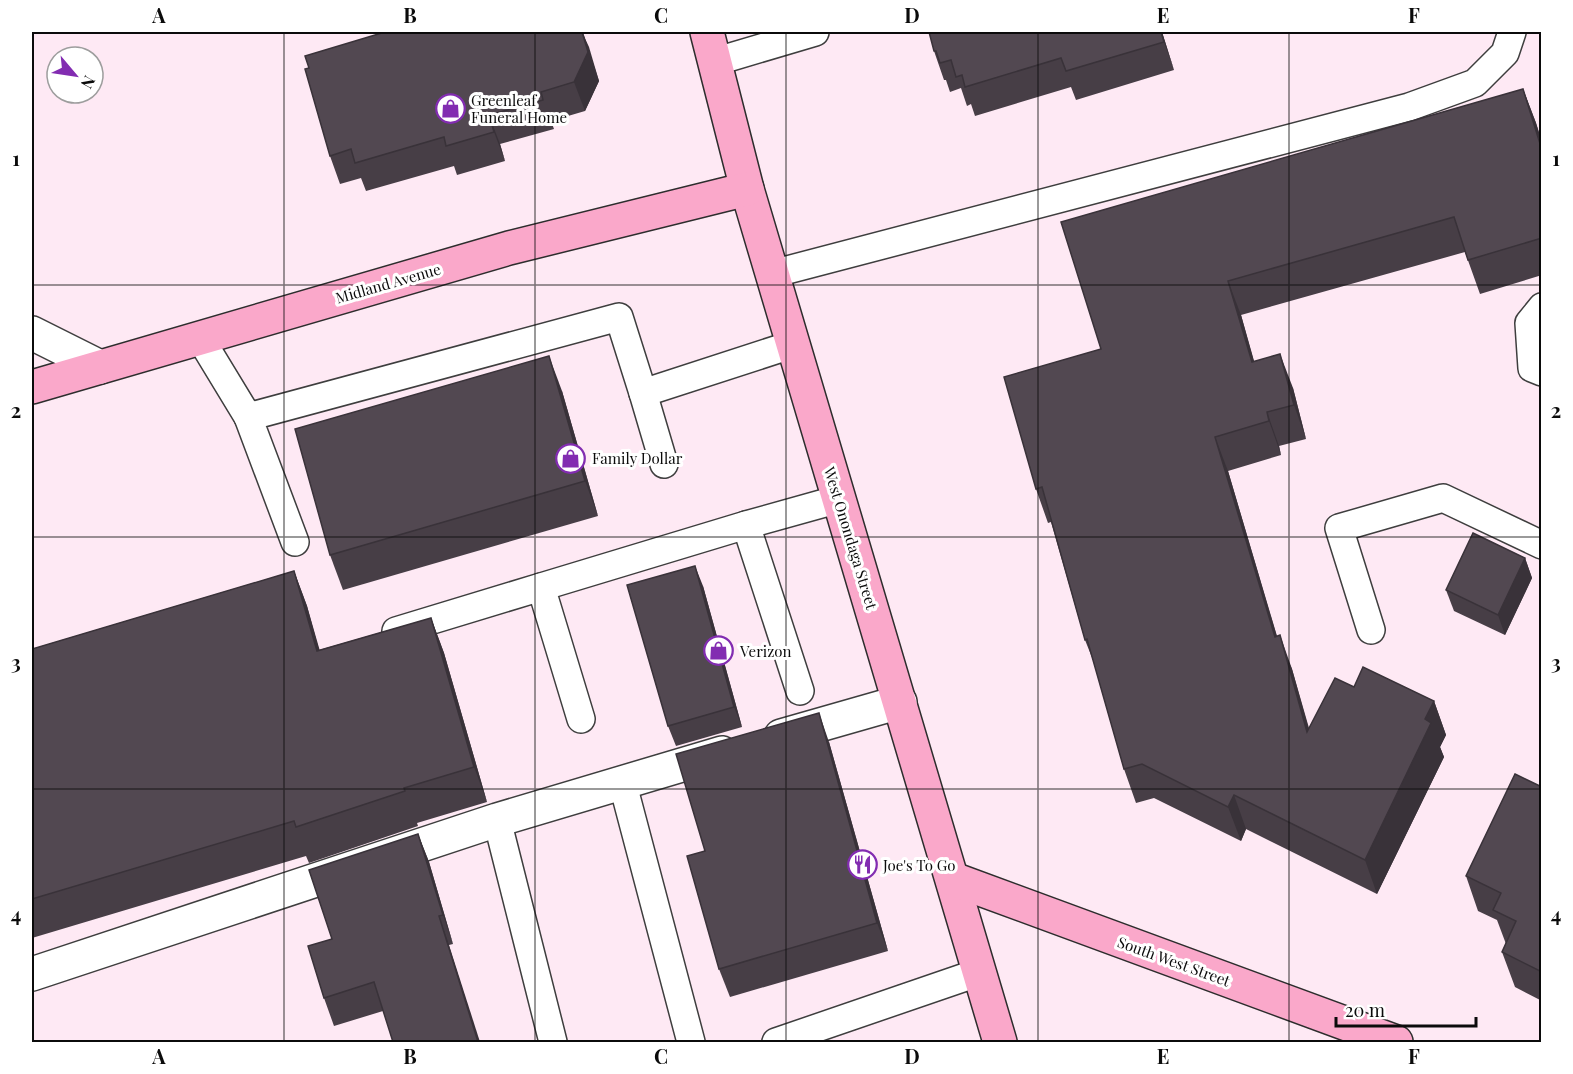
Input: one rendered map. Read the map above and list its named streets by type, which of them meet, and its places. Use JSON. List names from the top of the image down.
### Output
{
  "streets": {
    "main road": ["Midland Avenue", "West Onondaga Street", "South West Street"]
  },
  "crossings": [
    ["Midland Avenue", "West Onondaga Street"],
    ["West Onondaga Street", "South West Street"]
  ],
  "places": {
    "shop": ["Greenleaf Funeral Home", "Family Dollar", "Verizon"],
    "restaurant": ["Joe's To Go"]
  },
  "scale_bar": "20 m",
  "north": "bottom right",
  "grid": {
    "columns": [
      "A",
      "B",
      "C",
      "D",
      "E",
      "F"
    ],
    "rows": [
      "1",
      "2",
      "3",
      "4"
    ]
  }
}
